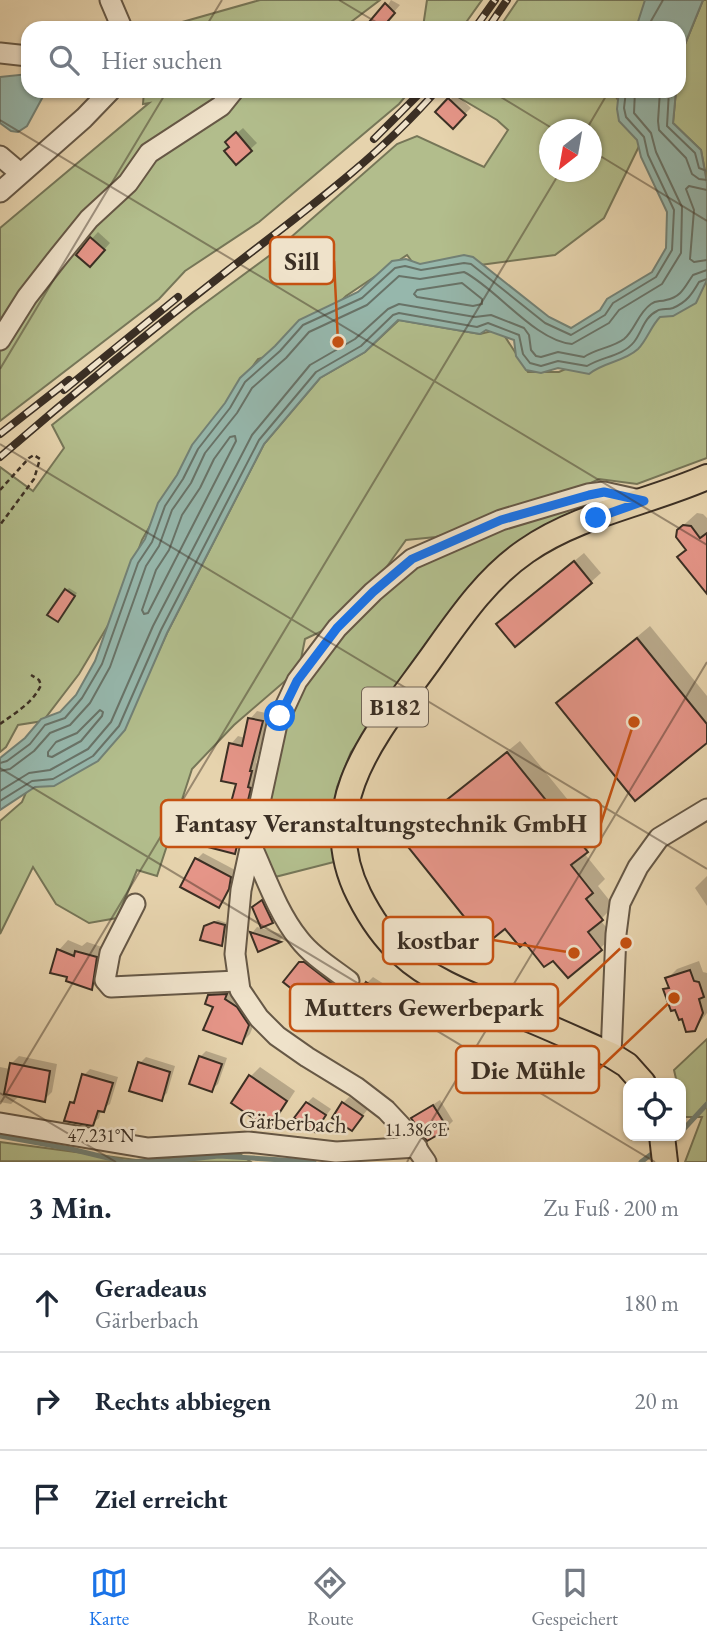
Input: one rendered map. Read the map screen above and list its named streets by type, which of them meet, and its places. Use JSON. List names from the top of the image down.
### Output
{
  "streets": {
    "main road": ["B182"],
    "street": ["Gärberbach"]
  },
  "crossings": [
    ["B182", "Gärberbach"]
  ],
  "places": [
    "Sill",
    "Fantasy Veranstaltungstechnik GmbH",
    "Mutters Gewerbepark",
    "kostbar",
    "Die Mühle"
  ],
  "north": "bottom left",
  "page": {
    "search": "Hier suchen",
    "heading": ["3 Min.", "Zu Fuß · 200 m"],
    "list": [
      ["Geradeaus", "Gärberbach", "180 m"],
      ["Rechts abbiegen", "20 m"],
      "Ziel erreicht"
    ],
    "nav": ["Karte", "Route", "Gespeichert"]
  },
  "coordinates": ["11.386°E", "47.231°N"]
}
